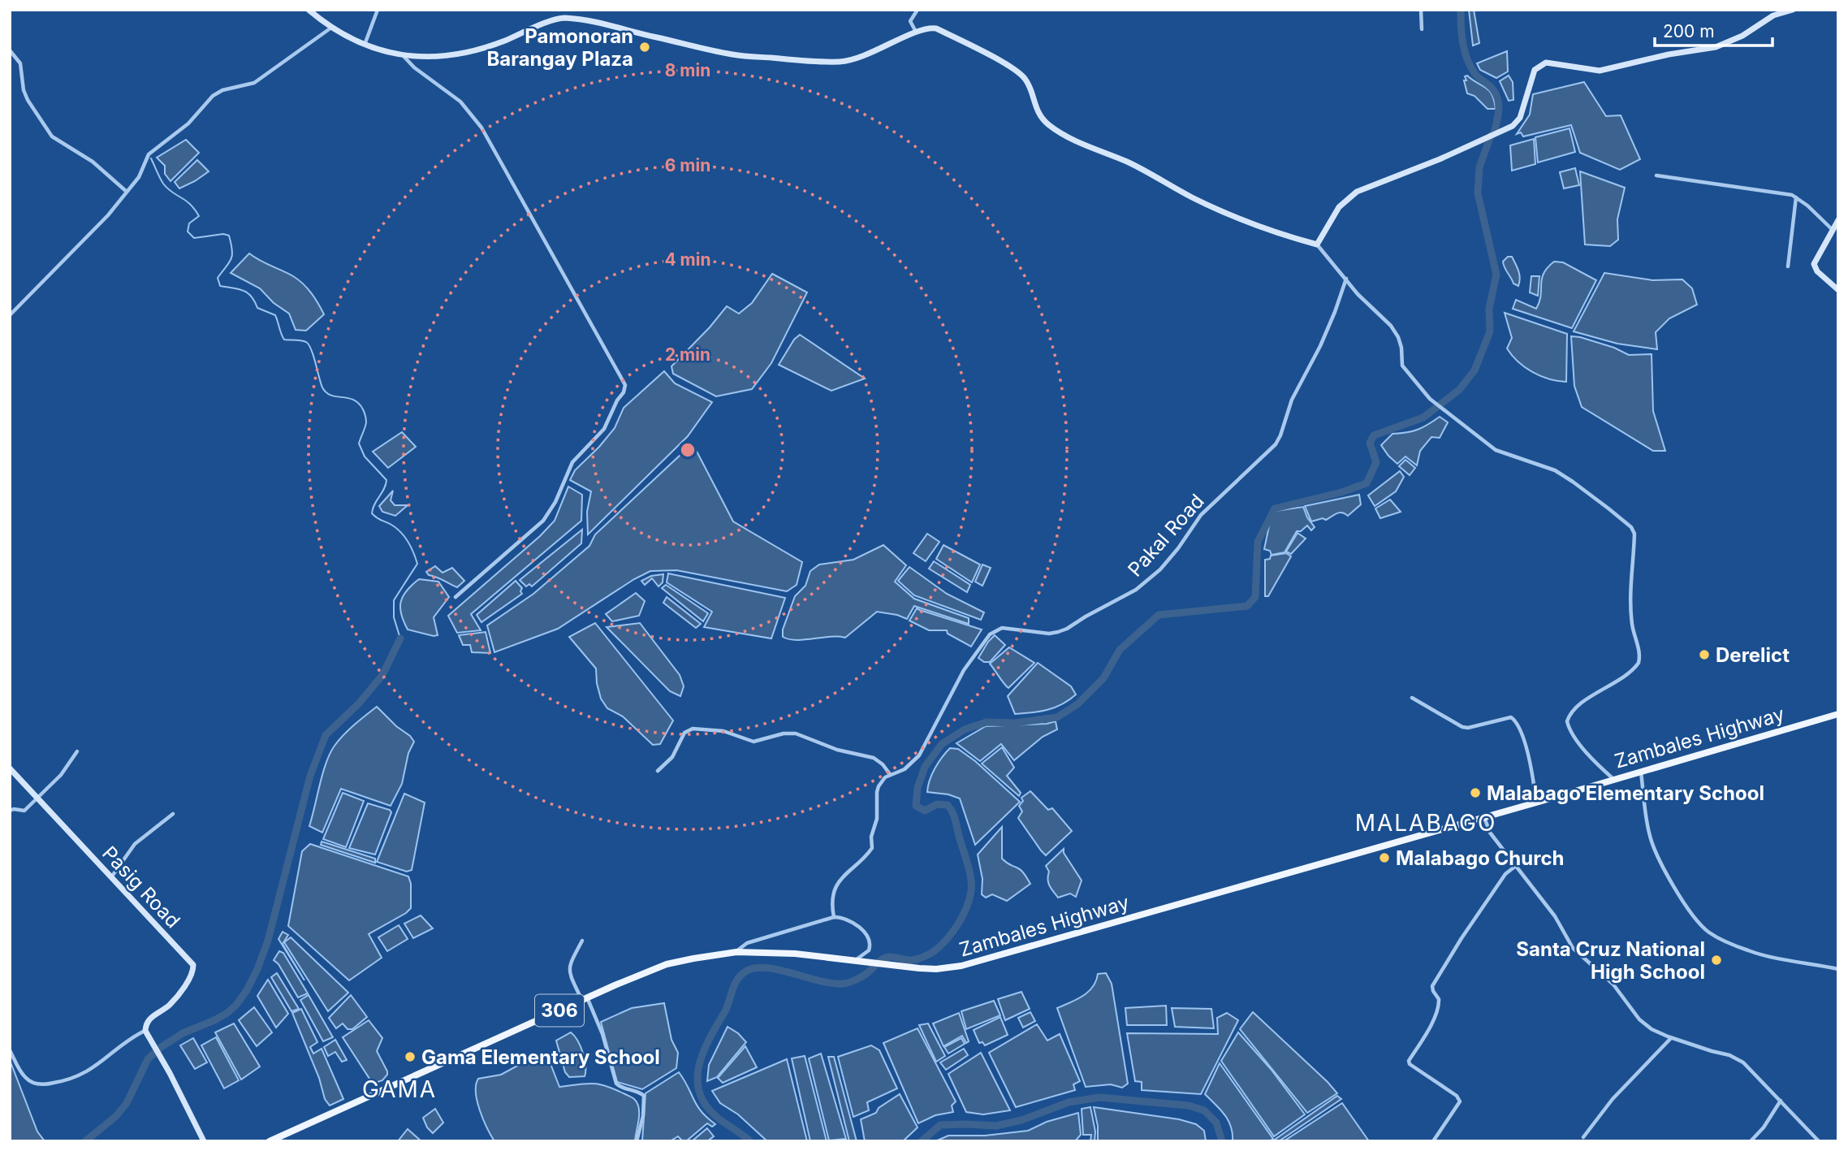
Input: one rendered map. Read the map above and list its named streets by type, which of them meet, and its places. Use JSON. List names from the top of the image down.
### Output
{
  "streets": {
    "main road": ["Zambales Highway", "306"],
    "street": ["Pakal Road", "Pasig Road"]
  },
  "districts": ["MALABAGO", "GAMA"],
  "places": [
    "Pamonoran Barangay Plaza",
    "Derelict",
    "Malabago Elementary School",
    "Malabago Church",
    "Santa Cruz National High School",
    "Gama Elementary School"
  ],
  "scale_bar": "200 m",
  "rings": [
    "8 min",
    "6 min",
    "4 min",
    "2 min"
  ]
}
